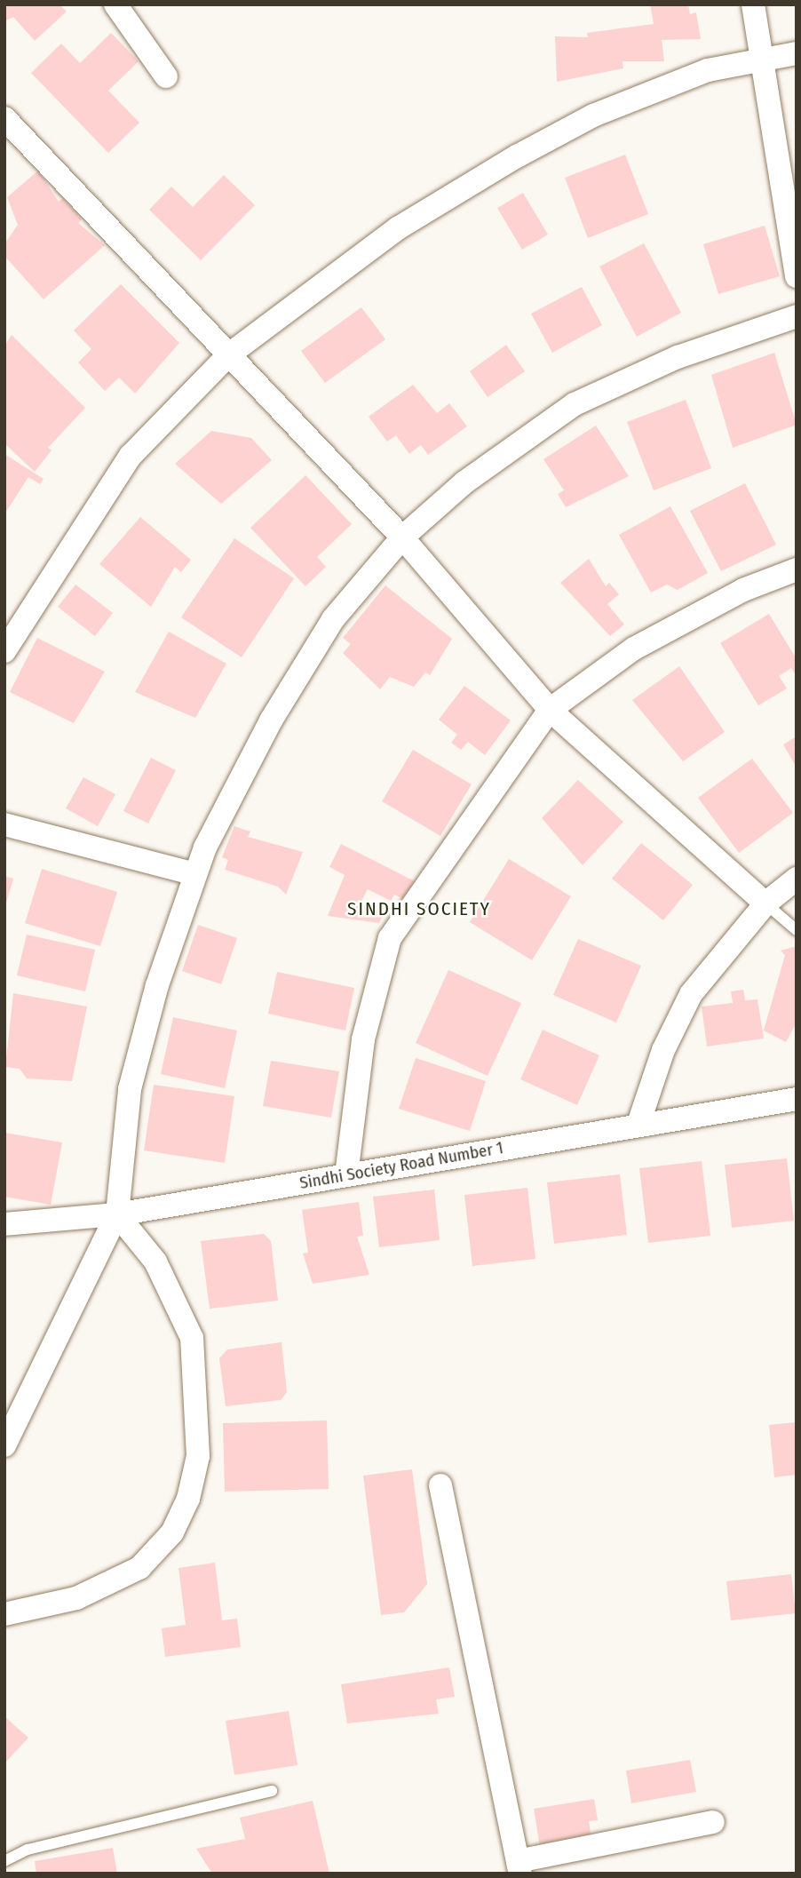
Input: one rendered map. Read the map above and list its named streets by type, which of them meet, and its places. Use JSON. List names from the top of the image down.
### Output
{
  "streets": {
    "street": ["Sindhi Society Road Number 1"]
  },
  "districts": ["SINDHI SOCIETY"]
}
